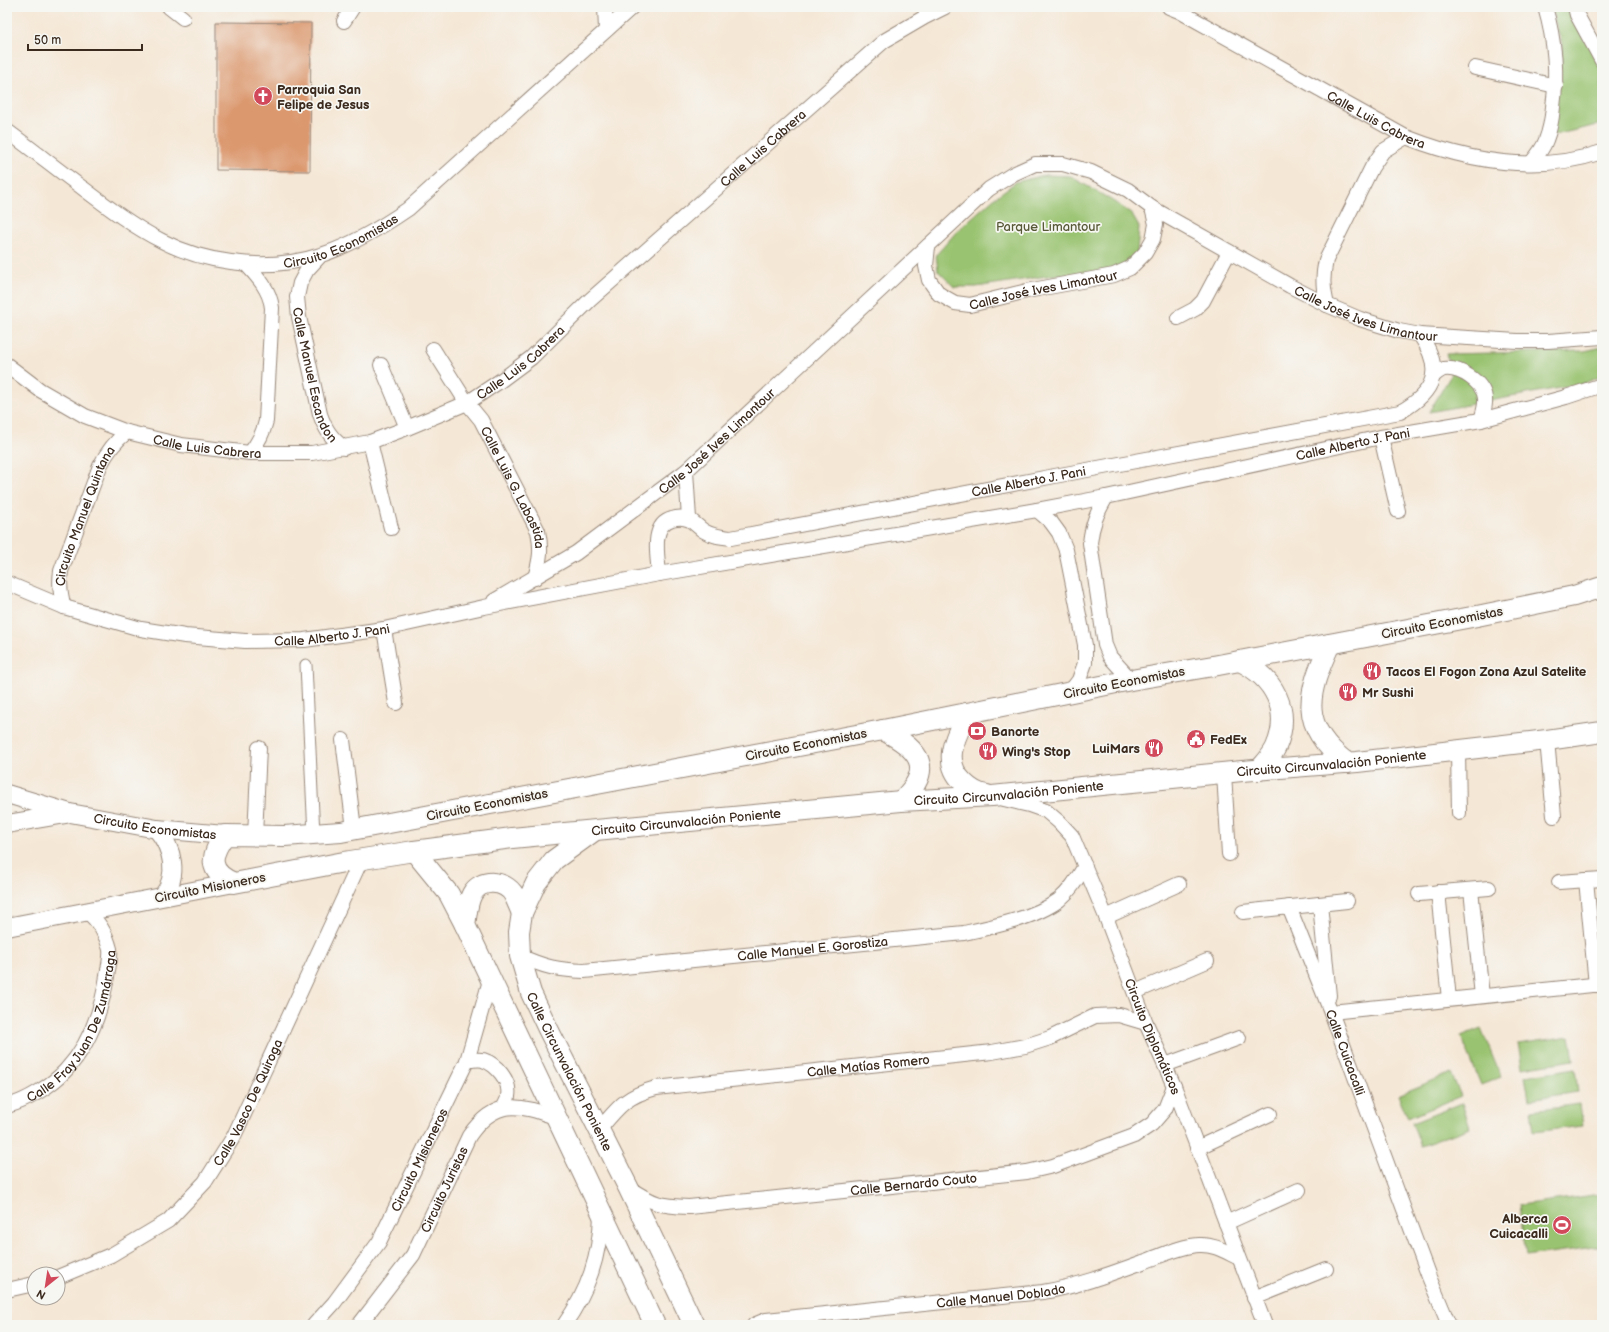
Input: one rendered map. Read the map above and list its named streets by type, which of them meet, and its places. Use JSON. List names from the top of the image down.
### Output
{
  "streets": {
    "main road": [
      "Circuito Economistas",
      "Circuito Circunvalación Poniente",
      "Circuito Misioneros",
      "Calle Circunvalación Poniente"
    ],
    "street": [
      "Calle Luis Cabrera",
      "Calle José Ives Limantour",
      "Calle Manuel Escandon",
      "Calle Alberto J. Pani",
      "Calle Luis G. Labastida",
      "Circuito Manuel Quintana",
      "Calle Manuel E. Gorostiza",
      "Calle Fray Juan De Zumárraga",
      "Circuito Diplomáticos",
      "Calle Cuicacalli",
      "Calle Matías Romero",
      "Calle Vasco De Quiroga",
      "Calle Bernardo Couto",
      "Circuito Juristas",
      "Calle Manuel Doblado"
    ]
  },
  "crossings": [
    ["Calle Luis Cabrera", "Calle Manuel Escandon"],
    ["Calle Luis Cabrera", "Calle Luis G. Labastida"],
    ["Calle Luis Cabrera", "Circuito Manuel Quintana"],
    ["Circuito Economistas", "Calle Manuel Escandon"],
    ["Calle José Ives Limantour", "Calle Alberto J. Pani"],
    ["Calle José Ives Limantour", "Calle Luis G. Labastida"],
    ["Calle Alberto J. Pani", "Circuito Manuel Quintana"],
    ["Circuito Circunvalación Poniente", "Circuito Misioneros"],
    ["Circuito Circunvalación Poniente", "Circuito Diplomáticos"],
    ["Circuito Circunvalación Poniente", "Calle Circunvalación Poniente"],
    ["Circuito Misioneros", "Calle Fray Juan De Zumárraga"],
    ["Circuito Misioneros", "Calle Vasco De Quiroga"],
    ["Calle Manuel E. Gorostiza", "Circuito Diplomáticos"],
    ["Calle Manuel E. Gorostiza", "Calle Circunvalación Poniente"],
    ["Circuito Diplomáticos", "Calle Matías Romero"],
    ["Circuito Diplomáticos", "Calle Bernardo Couto"],
    ["Circuito Diplomáticos", "Calle Manuel Doblado"],
    ["Calle Matías Romero", "Calle Circunvalación Poniente"],
    ["Calle Circunvalación Poniente", "Calle Bernardo Couto"]
  ],
  "parks": ["Parque Limantour"],
  "places": {
    "church": ["Parroquia San Felipe de Jesus"],
    "restaurant": [
      "Tacos El Fogon Zona Azul Satelite",
      "Mr Sushi",
      "LuiMars",
      "Wing's Stop"
    ],
    "bank": ["Banorte"],
    "public building": ["FedEx"],
    "sports": ["Alberca Cuicacalli"]
  },
  "scale_bar": "50 m",
  "north": "bottom left"
}
